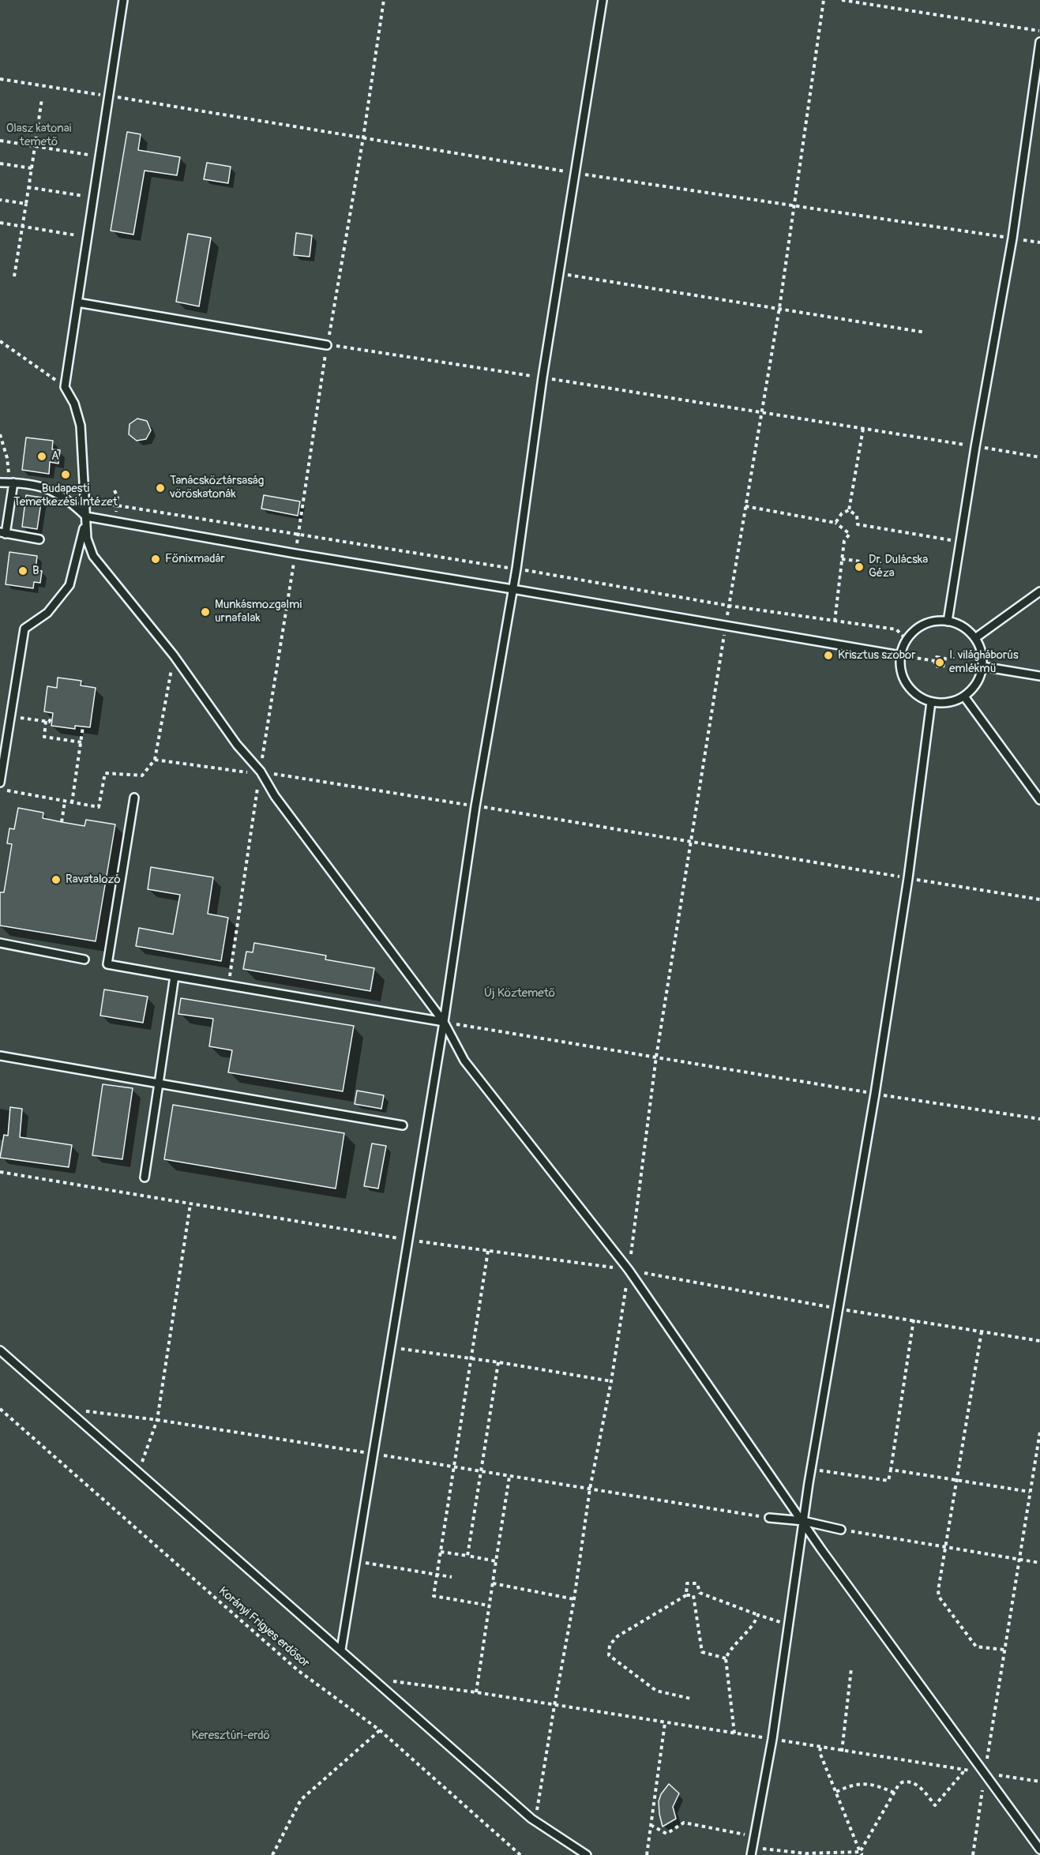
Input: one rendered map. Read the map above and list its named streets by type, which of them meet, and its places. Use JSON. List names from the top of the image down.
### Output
{
  "streets": {
    "path": ["Korányi Frigyes erdősor"]
  },
  "parks": ["Olasz katonai temető", "Új Köztemető", "Keresztúri-erdő"],
  "places": [
    "A",
    "Budapesti Temetkezési Intézet",
    "Tanácsköztársaság vöröskatonák",
    "Főnixmadár",
    "Dr. Dulácska Géza",
    "B",
    "Munkásmozgalmi urnafalak",
    "Krisztus szobor",
    "I. világháborús emlékmű",
    "Ravatalozó"
  ]
}
